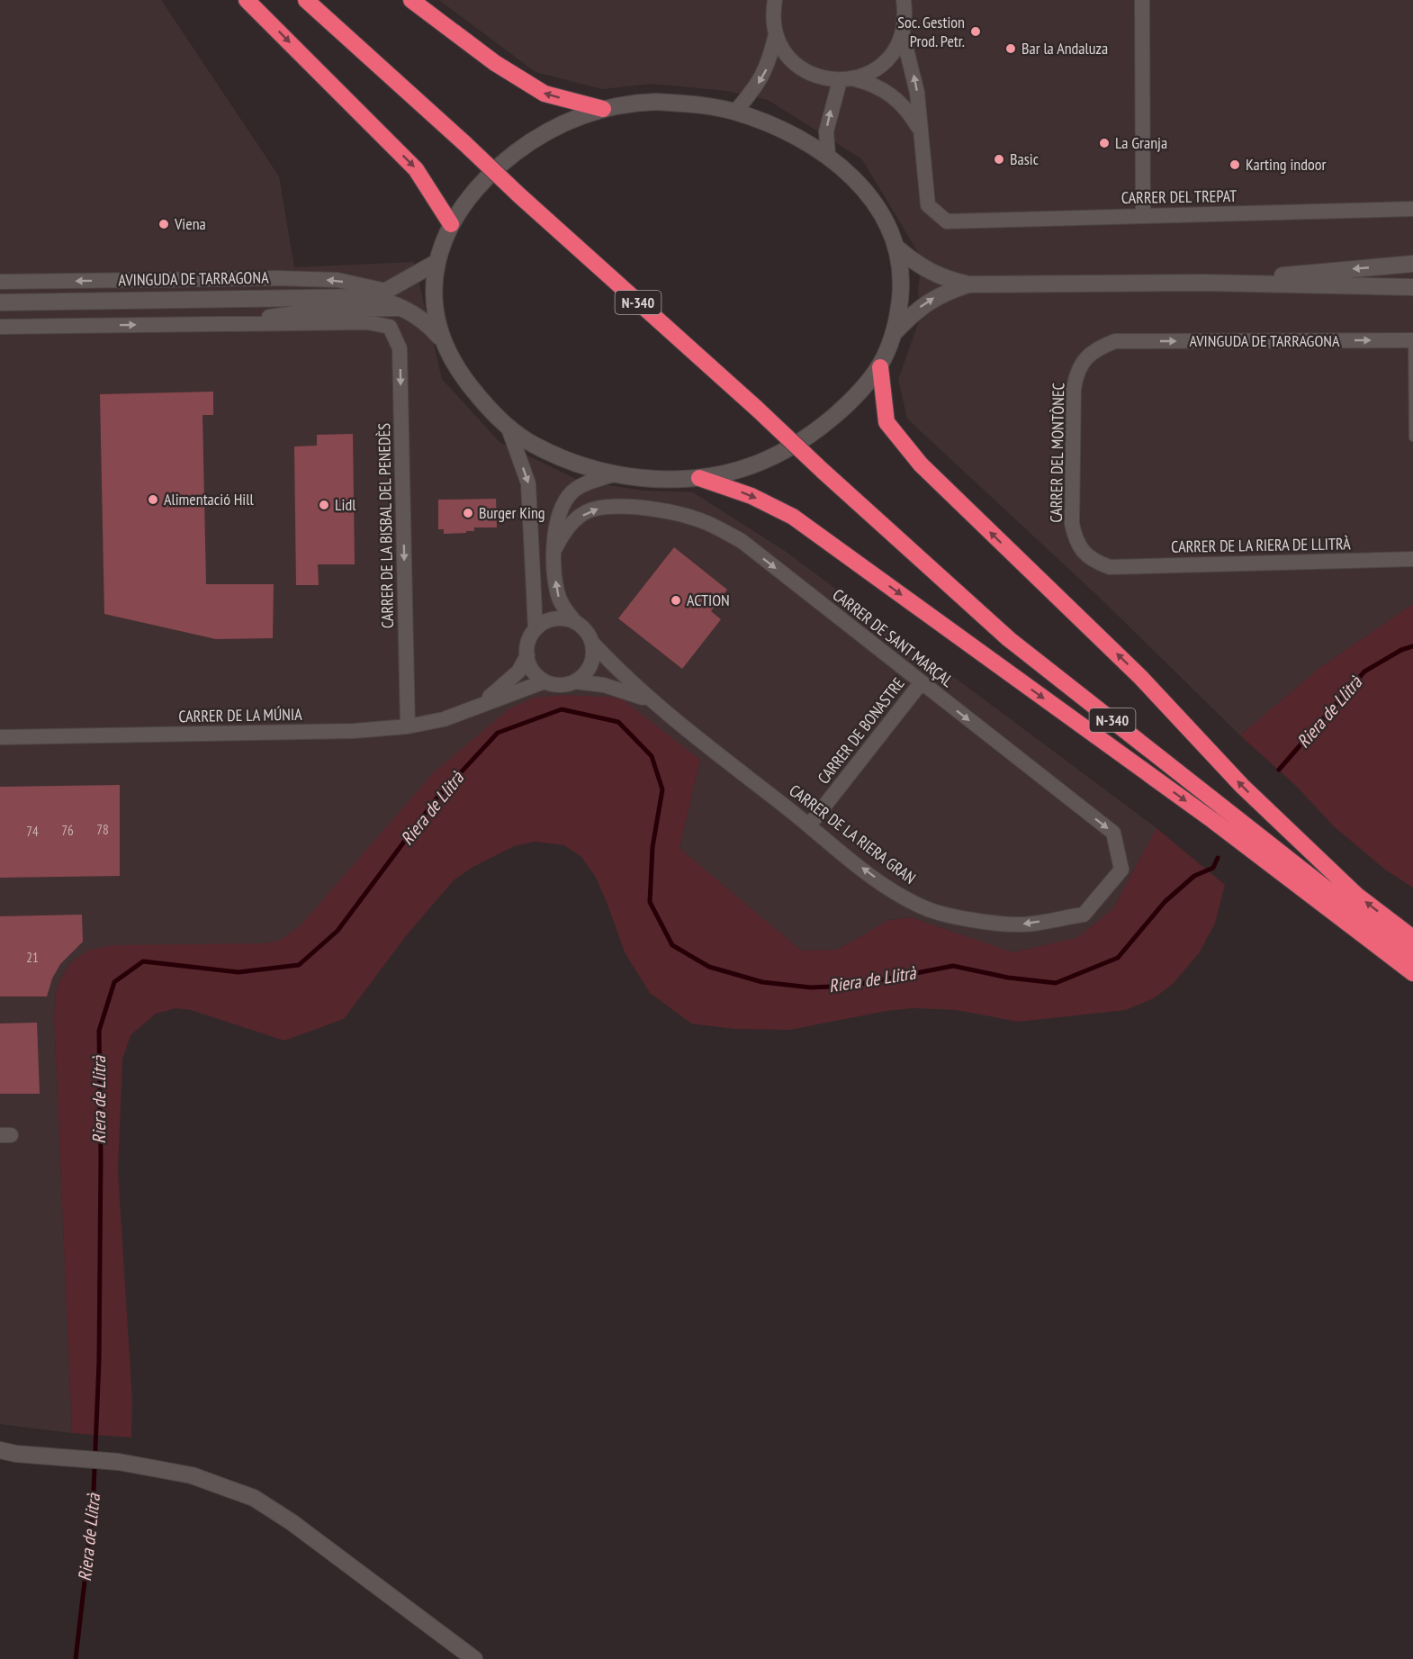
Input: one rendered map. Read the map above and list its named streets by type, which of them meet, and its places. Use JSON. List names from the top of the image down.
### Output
{
  "streets": {
    "highway": ["N-340"],
    "street": [
      "CARRER DEL TREPAT",
      "AVINGUDA DE TARRAGONA",
      "CARRER DEL MONTÒNEC",
      "CARRER DE LA BISBAL DEL PENEDÈS",
      "CARRER DE LA RIERA DE LLITRÀ",
      "CARRER DE SANT MARÇAL",
      "CARRER DE LA MÚNIA",
      "CARRER DE BONASTRE",
      "CARRER DE LA RIERA GRAN"
    ]
  },
  "crossings": [
    ["AVINGUDA DE TARRAGONA", "CARRER DEL MONTÒNEC"],
    ["CARRER DEL MONTÒNEC", "CARRER DE LA RIERA DE LLITRÀ"],
    ["CARRER DE LA BISBAL DEL PENEDÈS", "CARRER DE LA MÚNIA"],
    ["CARRER DE SANT MARÇAL", "CARRER DE BONASTRE"],
    ["CARRER DE SANT MARÇAL", "CARRER DE LA RIERA GRAN"],
    ["CARRER DE LA MÚNIA", "CARRER DE LA RIERA GRAN"],
    ["CARRER DE BONASTRE", "CARRER DE LA RIERA GRAN"]
  ],
  "one_way": ["CARRER DE SANT MARÇAL", "CARRER DE LA RIERA GRAN"],
  "water": ["Riera de Llitrà"],
  "places": [
    "Soc. Gestion Prod. Petr.",
    "Bar la Andaluza",
    "La Granja",
    "Basic",
    "Karting indoor",
    "Viena",
    "Alimentació Hill",
    "Lidl",
    "Burger King",
    "ACTION"
  ],
  "house_numbers": [
    "78",
    "76",
    "74",
    "21"
  ]
}
